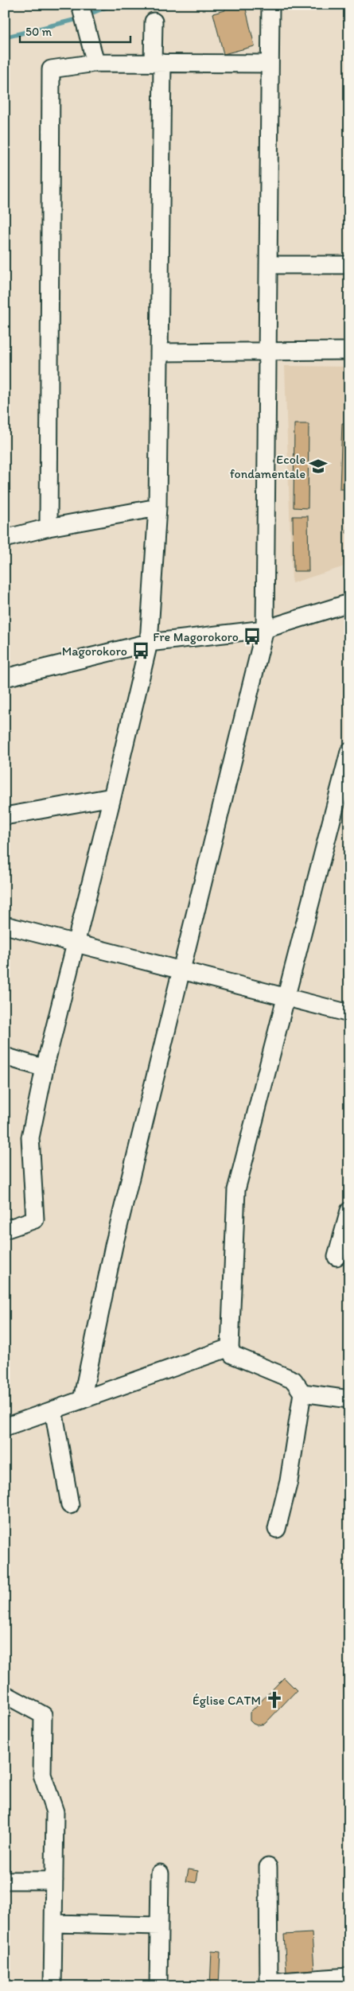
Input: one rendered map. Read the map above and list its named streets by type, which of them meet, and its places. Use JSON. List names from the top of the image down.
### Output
{
  "places": {
    "school or university": ["Ecole fondamentale"],
    "bus stop": ["Fre Magorokoro", "Magorokoro"],
    "church": ["Église CATM"]
  },
  "scale_bar": "50 m"
}
